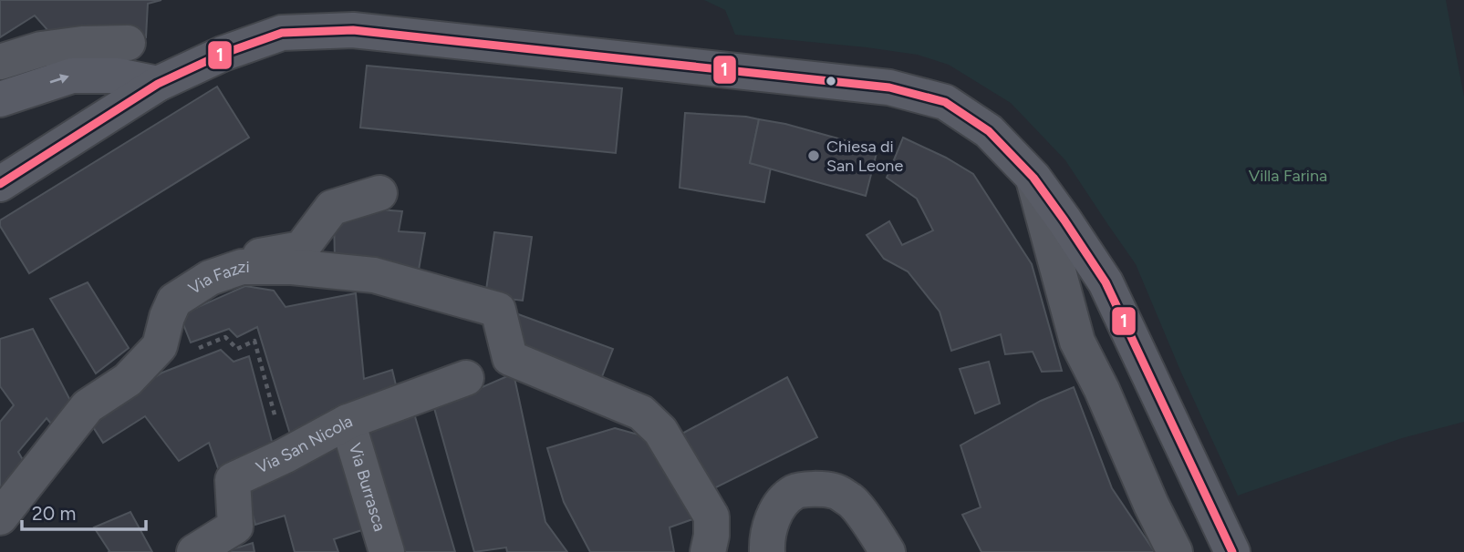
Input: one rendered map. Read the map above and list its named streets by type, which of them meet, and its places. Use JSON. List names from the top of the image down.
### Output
{
  "streets": {
    "street": ["Via Fazzi", "Via San Nicola", "Via Burrasca"]
  },
  "crossings": [
    ["Via San Nicola", "Via Burrasca"]
  ],
  "parks": ["Villa Farina"],
  "places": ["Chiesa di San Leone"],
  "lines": ["transit line 1"],
  "scale_bar": "20 m"
}
